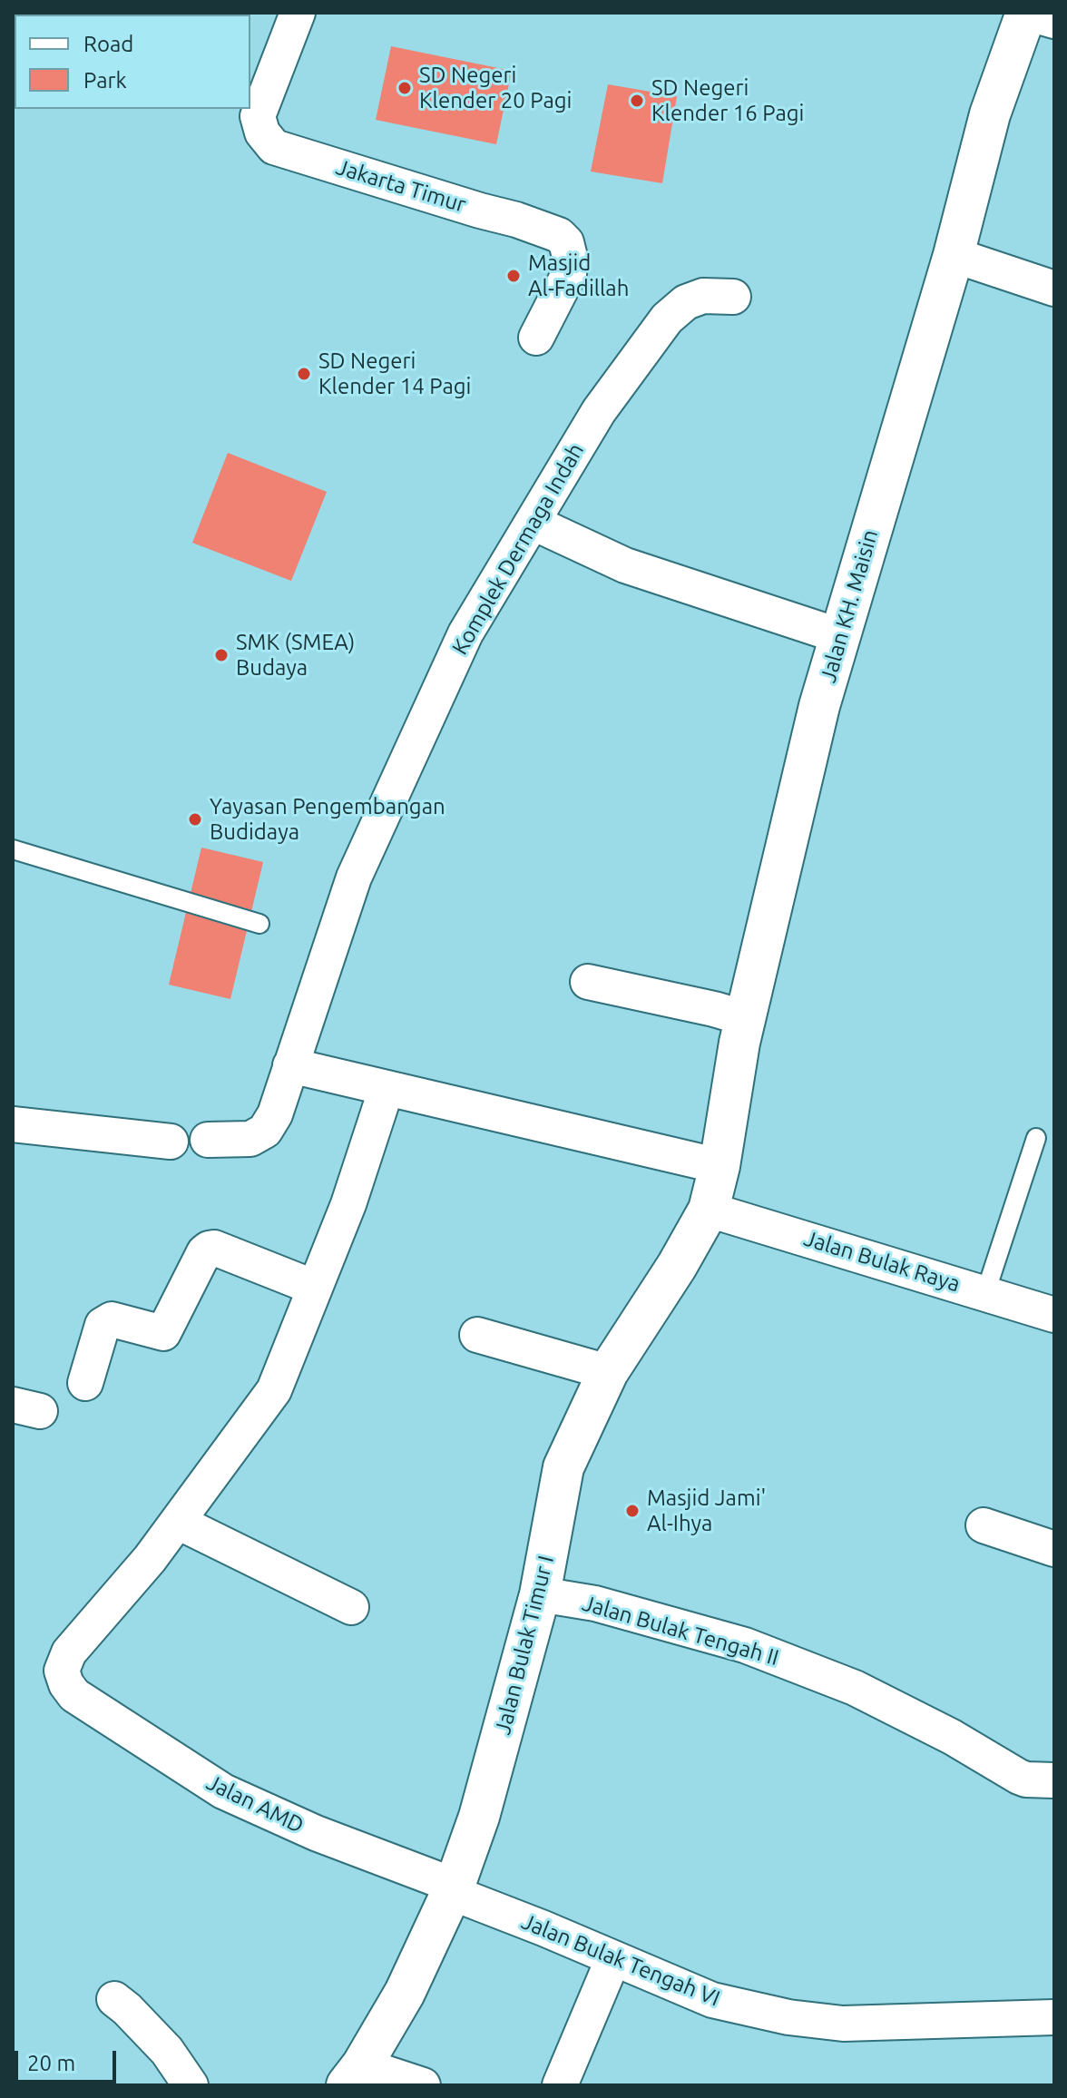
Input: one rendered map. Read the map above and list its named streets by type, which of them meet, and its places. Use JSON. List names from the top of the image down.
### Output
{
  "streets": {
    "street": [
      "Jakarta Timur",
      "Komplek Dermaga Indah",
      "Jalan KH. Maisin",
      "Jalan Bulak Raya",
      "Jalan Bulak Tengah II",
      "Jalan Bulak Timur I",
      "Jalan AMD",
      "Jalan Bulak Tengah VI"
    ]
  },
  "crossings": [
    ["Jalan KH. Maisin", "Jalan Bulak Raya"],
    ["Jalan KH. Maisin", "Jalan Bulak Timur I"],
    ["Jalan Bulak Raya", "Jalan Bulak Timur I"],
    ["Jalan Bulak Tengah II", "Jalan Bulak Timur I"],
    ["Jalan Bulak Timur I", "Jalan AMD"],
    ["Jalan Bulak Timur I", "Jalan Bulak Tengah VI"],
    ["Jalan AMD", "Jalan Bulak Tengah VI"]
  ],
  "places": [
    "SD Negeri Klender 20 Pagi",
    "SD Negeri Klender 16 Pagi",
    "Masjid Al-Fadillah",
    "SD Negeri Klender 14 Pagi",
    "SMK (SMEA) Budaya",
    "Yayasan Pengembangan Budidaya",
    "Masjid Jami' Al-Ihya"
  ],
  "legend": ["Road", "Park"],
  "scale_bar": "20 m"
}
